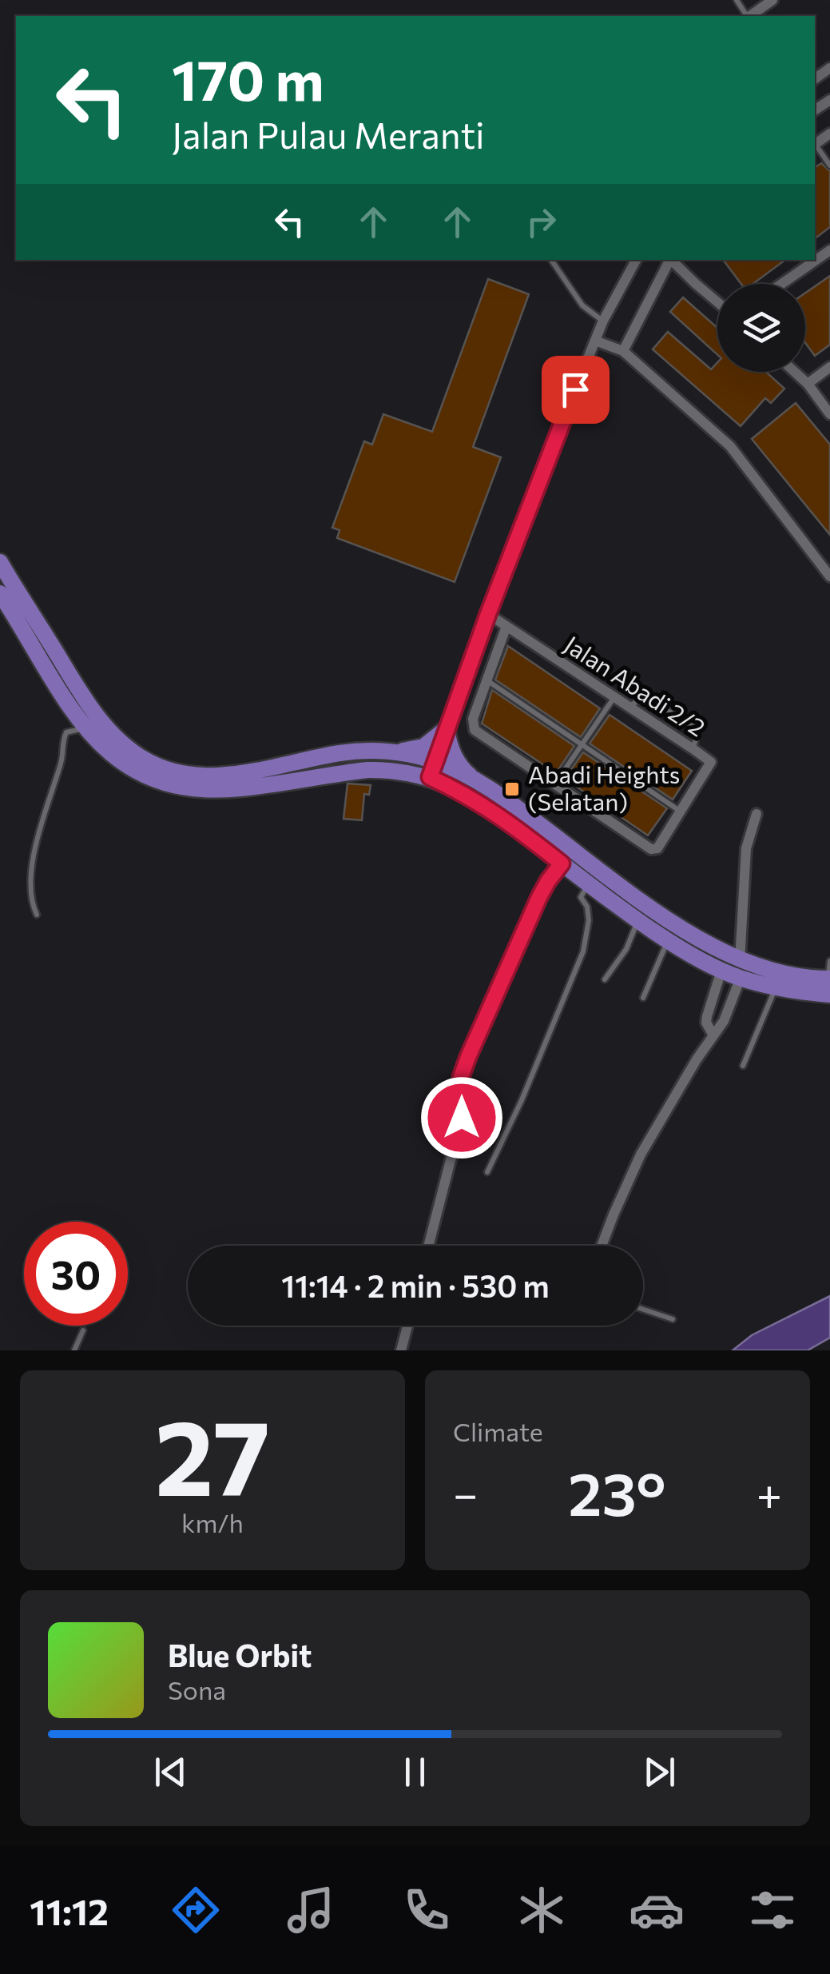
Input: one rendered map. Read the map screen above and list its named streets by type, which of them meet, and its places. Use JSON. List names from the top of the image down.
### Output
{
  "streets": {
    "street": ["Jalan Abadi 2/2"]
  },
  "places": {
    "transit": ["Abadi Heights (Selatan)"]
  },
  "page": {
    "turn": ["170 m", "Jalan Pulau Meranti"],
    "limit": "30",
    "trip": "11:14 · 2 min · 530 m",
    "tile": [
      ["27", "km/h"],
      "Climate"
    ],
    "heat": ["−", "23°", "+"],
    "song": ["Blue Orbit", "Sona"],
    "tabs": "11:12"
  }
}
